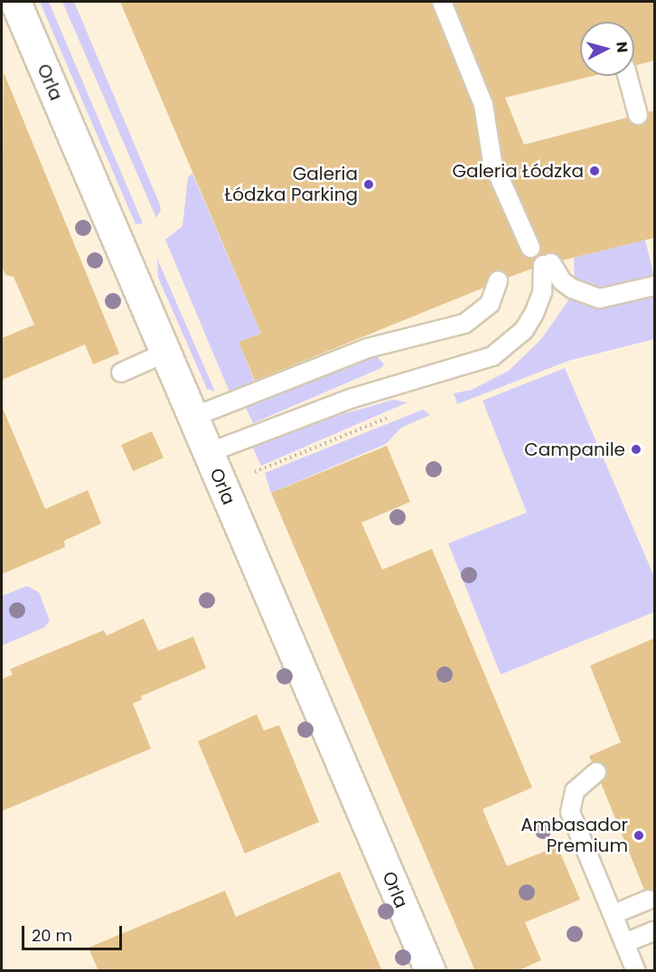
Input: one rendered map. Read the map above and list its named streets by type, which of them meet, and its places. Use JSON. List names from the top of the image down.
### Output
{
  "streets": {
    "street": ["Orla"]
  },
  "places": [
    "Galeria Łódzka",
    "Galeria Łódzka Parking",
    "Campanile",
    "Ambasador Premium"
  ],
  "scale_bar": "20 m",
  "north": "right"
}
